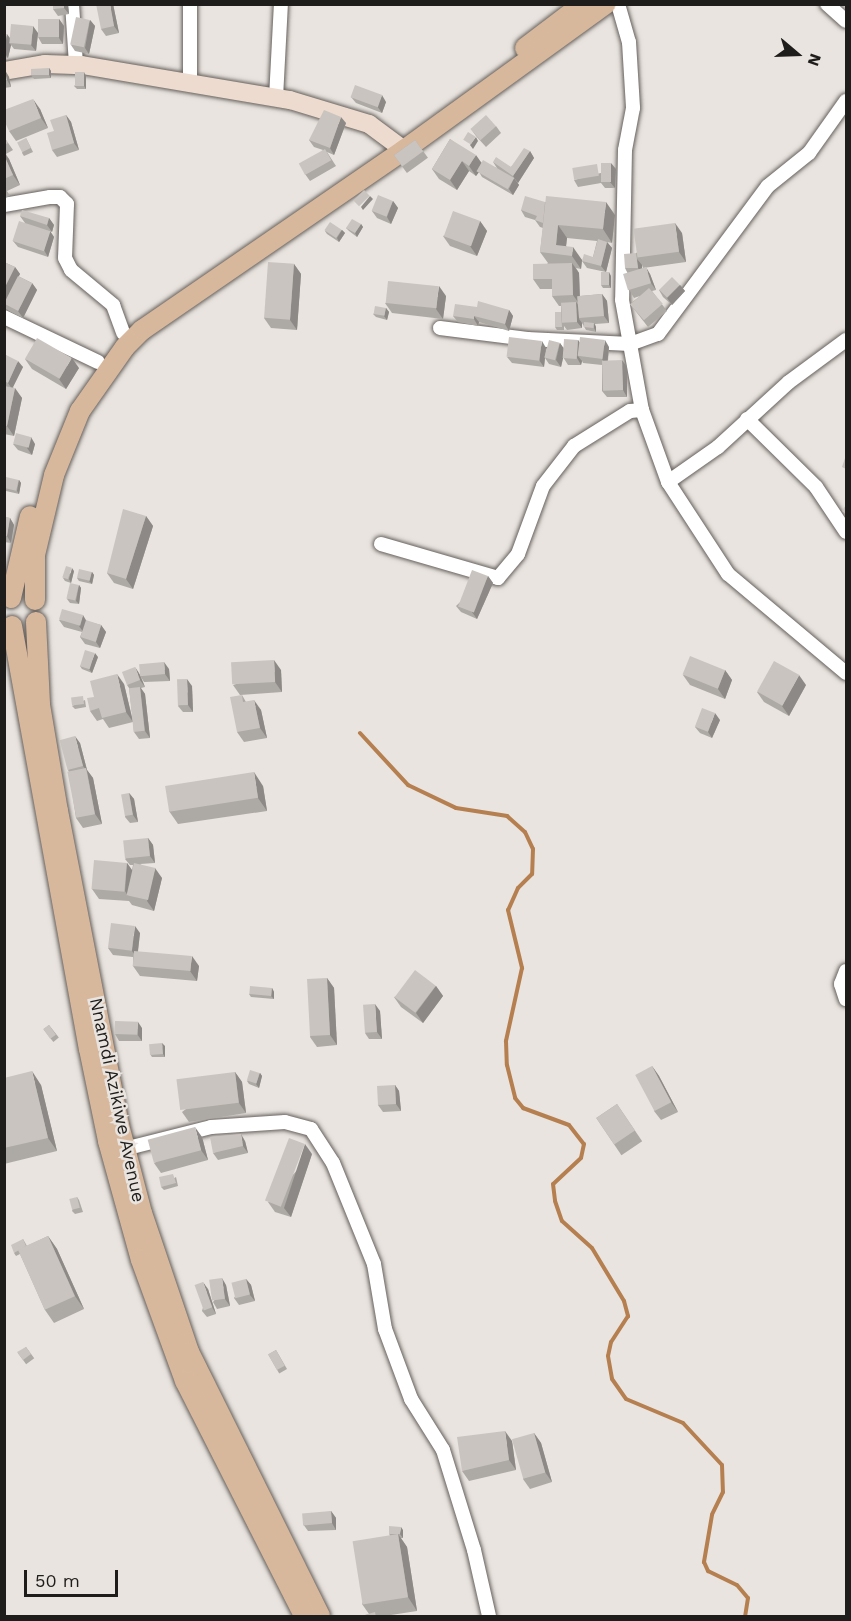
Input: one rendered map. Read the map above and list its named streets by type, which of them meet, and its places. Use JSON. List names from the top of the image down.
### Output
{
  "streets": {
    "main road": ["Nnamdi Azikiwe Avenue"]
  },
  "scale_bar": "50 m",
  "north": "right"
}
